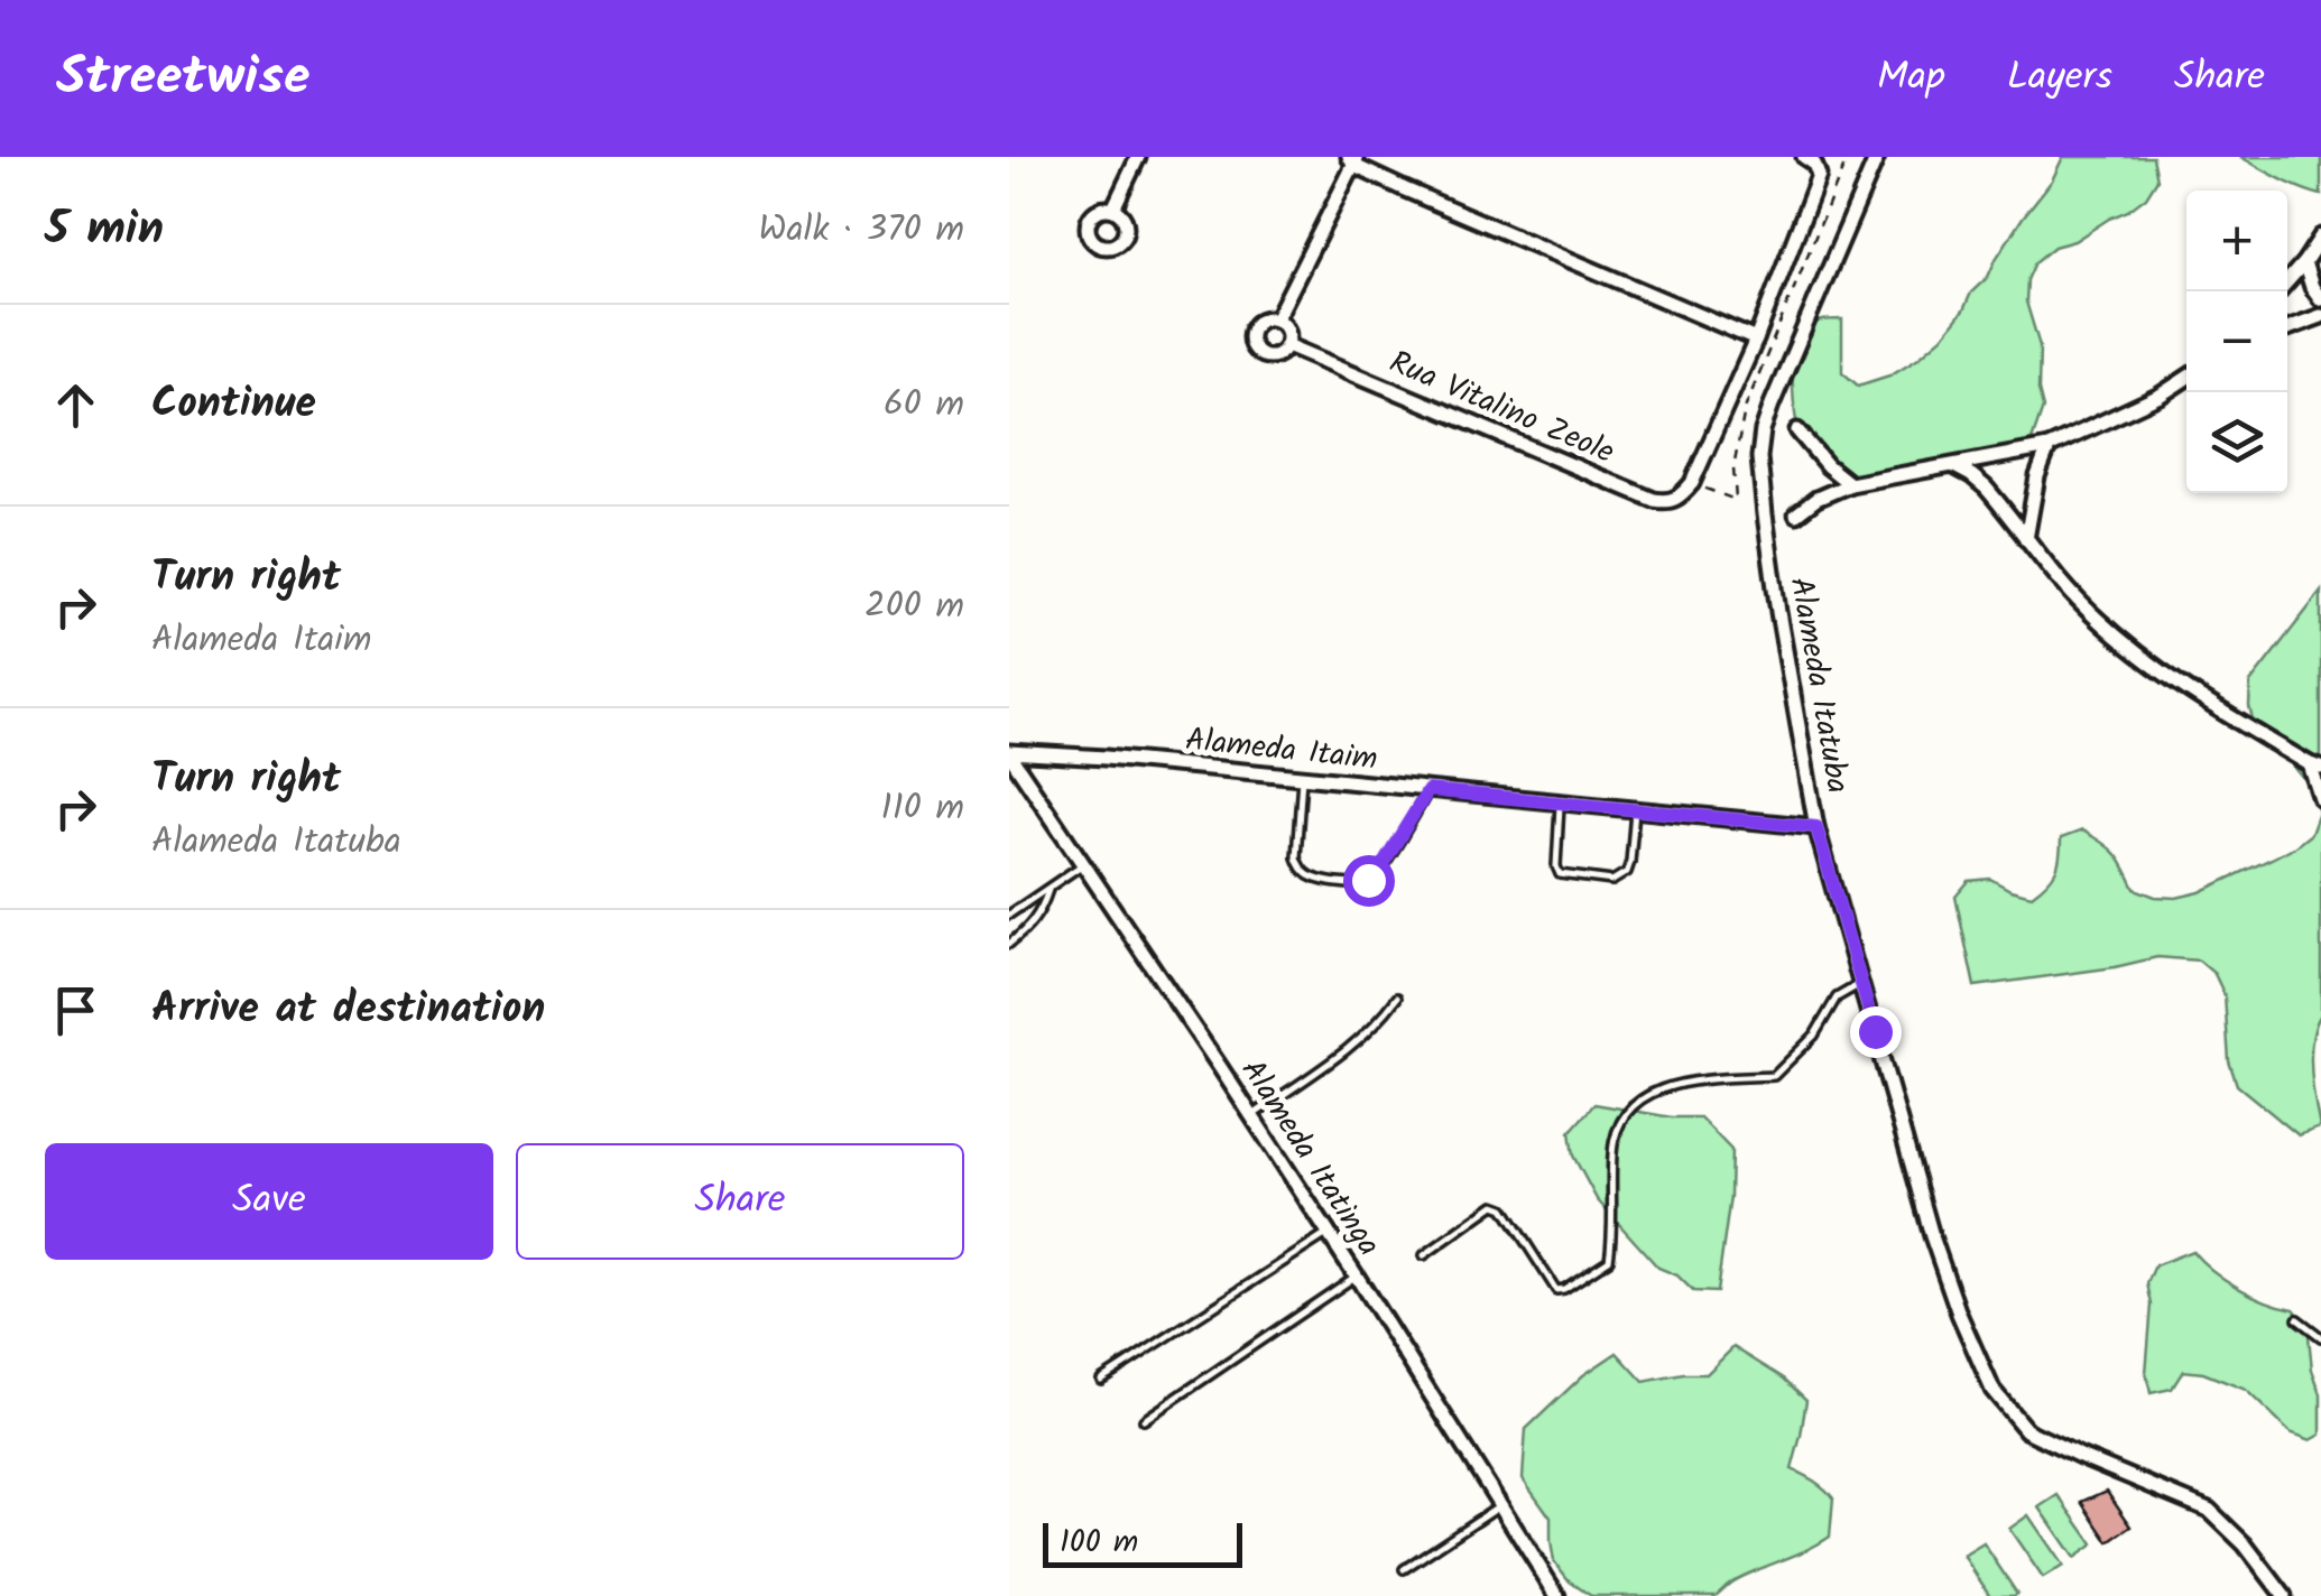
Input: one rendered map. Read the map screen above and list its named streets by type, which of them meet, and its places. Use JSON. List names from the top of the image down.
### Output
{
  "streets": {
    "street": [
      "Rua Vitalino Zeole",
      "Alameda Itatuba",
      "Alameda Itaim",
      "Alameda Itatinga"
    ]
  },
  "crossings": [
    ["Alameda Itatuba", "Alameda Itaim"],
    ["Alameda Itaim", "Alameda Itatinga"]
  ],
  "scale_bar": "100 m",
  "page": {
    "header": "Streetwise",
    "nav": ["Map", "Layers", "Share"],
    "heading": ["5 min", "Walk · 370 m"],
    "map_buttons": ["+", "−"],
    "list": [
      ["Continue", "60 m"],
      ["Turn right", "Alameda Itaim", "200 m"],
      ["Turn right", "Alameda Itatuba", "110 m"],
      "Arrive at destination"
    ],
    "buttons": ["Save", "Share"],
    "scale": "100 m"
  }
}
